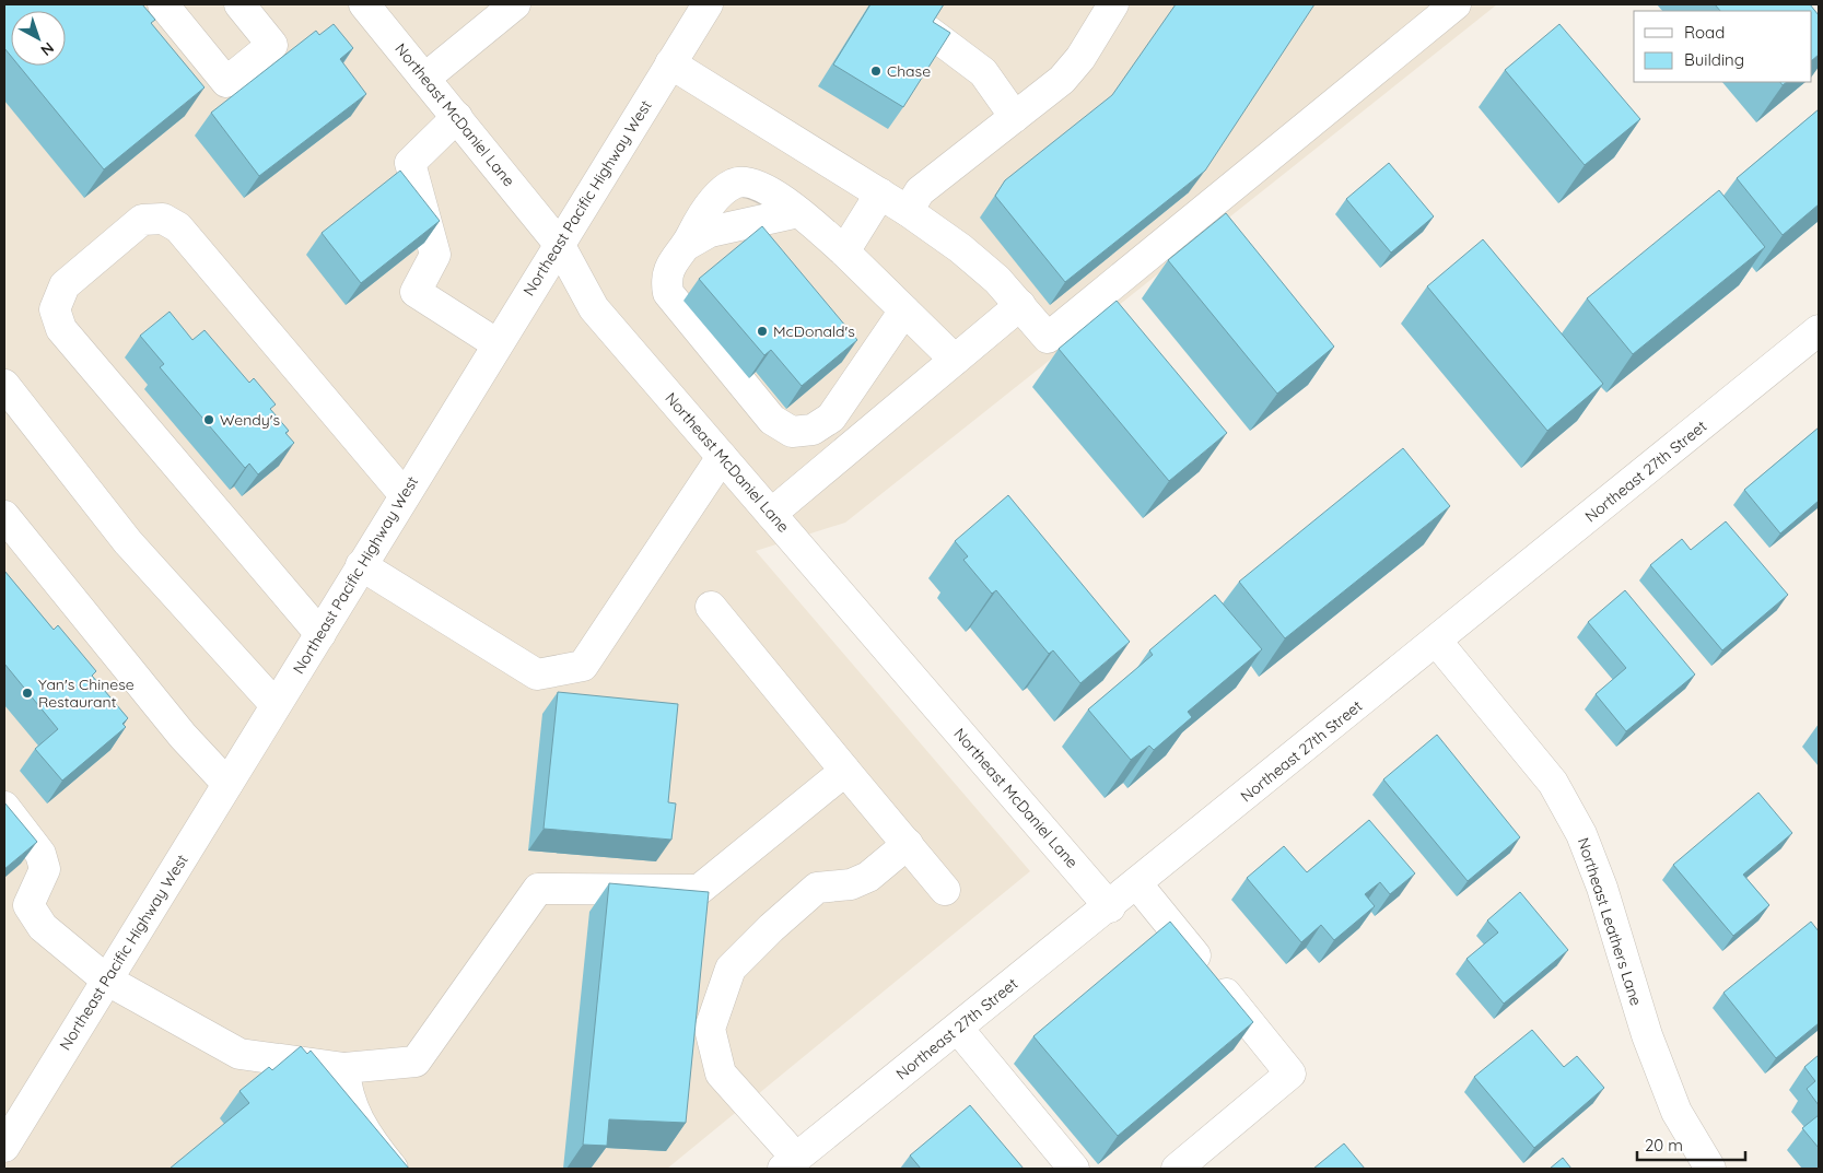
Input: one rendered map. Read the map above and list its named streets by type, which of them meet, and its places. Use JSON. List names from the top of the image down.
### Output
{
  "streets": {
    "main road": [
      "Northeast McDaniel Lane",
      "Northeast Pacific Highway West",
      "Northeast 27th Street",
      "Northeast Leathers Lane"
    ]
  },
  "crossings": [
    ["Northeast McDaniel Lane", "Northeast Pacific Highway West"],
    ["Northeast McDaniel Lane", "Northeast 27th Street"],
    ["Northeast 27th Street", "Northeast Leathers Lane"]
  ],
  "places": [
    "Chase",
    "McDonald's",
    "Wendy's",
    "Yan's Chinese Restaurant"
  ],
  "legend": ["Road", "Building"],
  "scale_bar": "20 m",
  "north": "bottom right"
}
